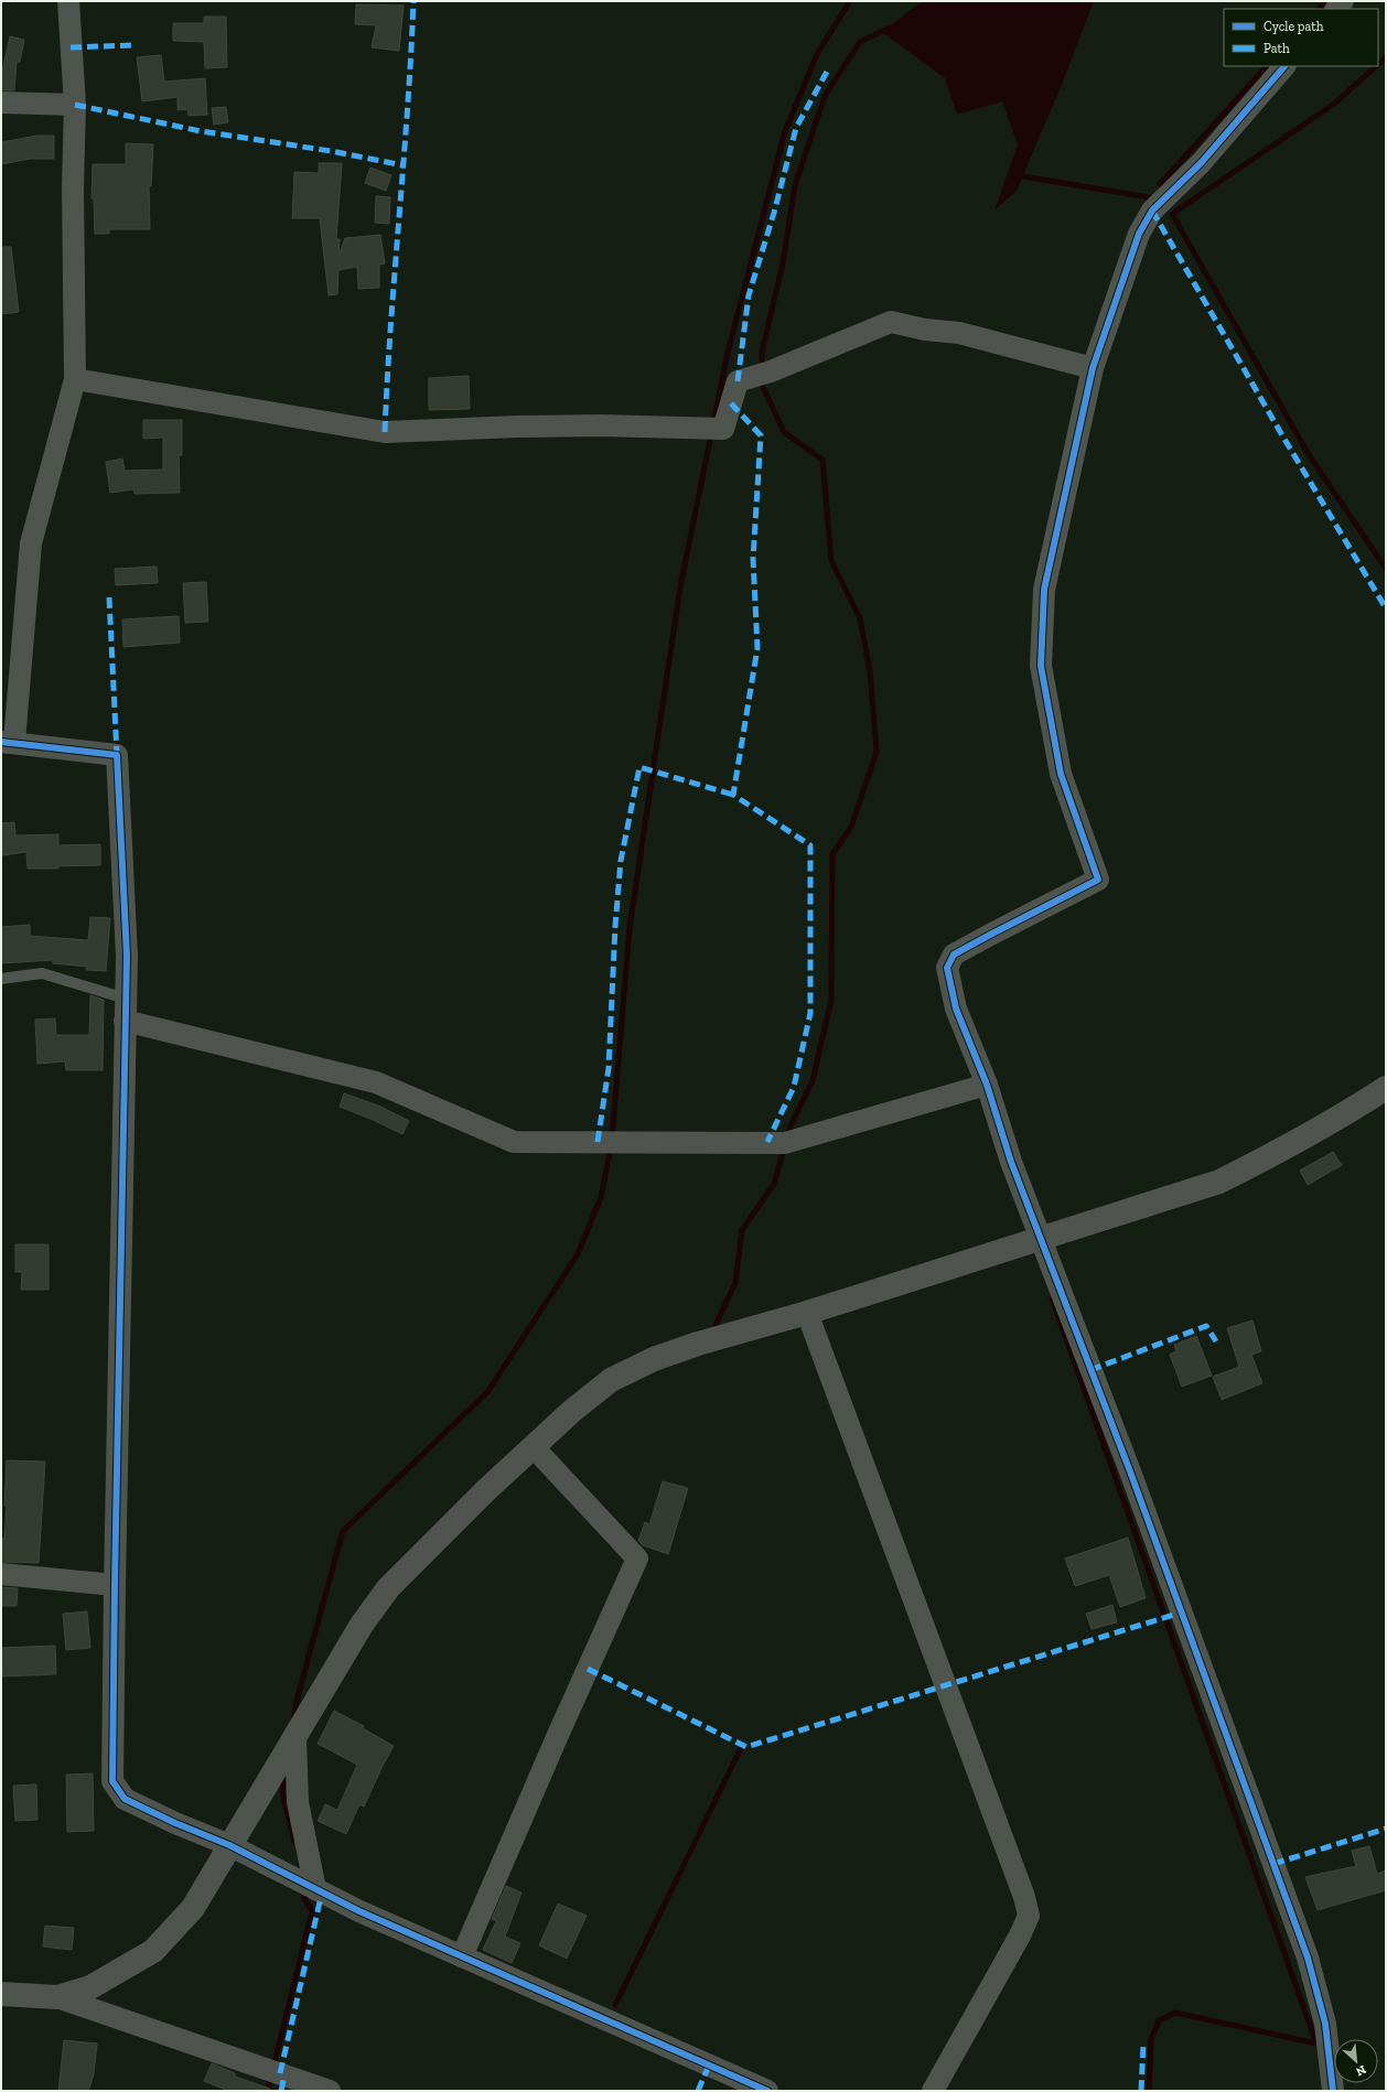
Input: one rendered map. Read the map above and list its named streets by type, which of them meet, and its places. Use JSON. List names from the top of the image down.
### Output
{
  "legend": ["Cycle path", "Path"],
  "north": "bottom right"
}
